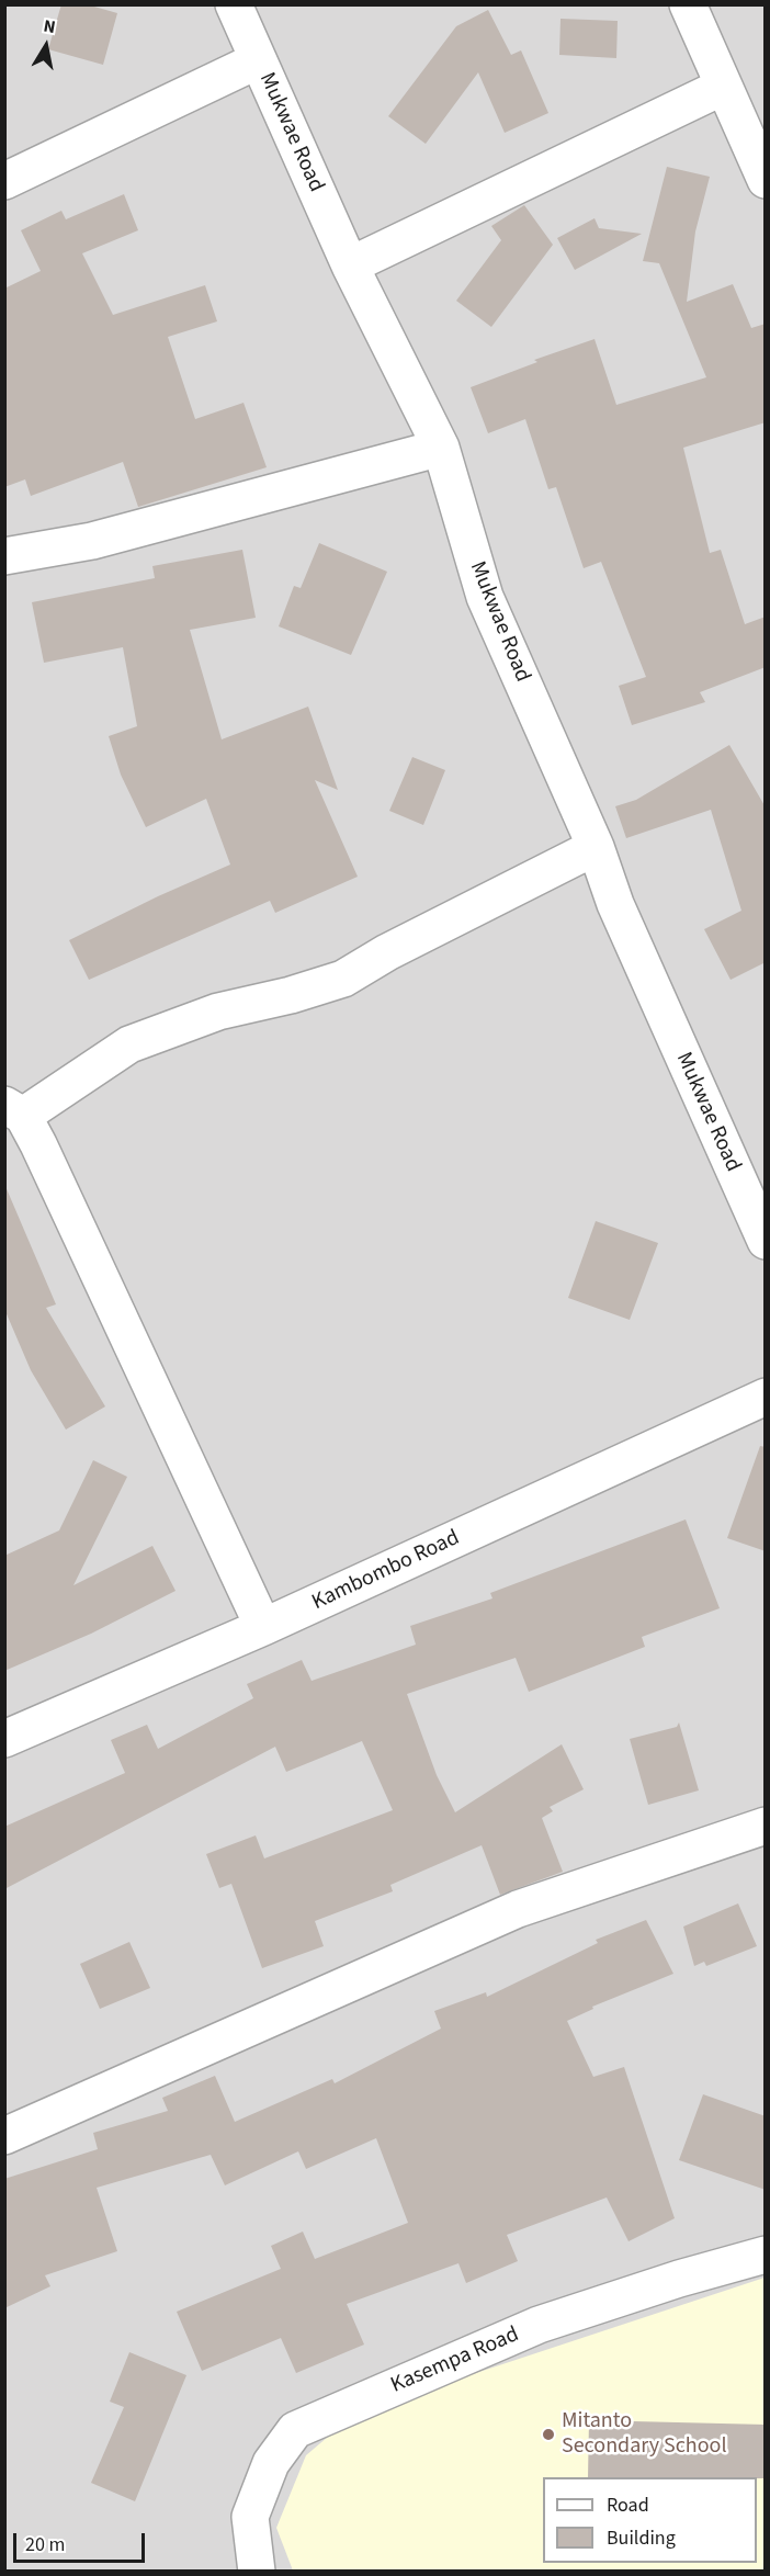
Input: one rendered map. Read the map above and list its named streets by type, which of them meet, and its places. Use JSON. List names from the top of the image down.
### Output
{
  "streets": {
    "street": ["Mukwae Road", "Kambombo Road", "Kasempa Road"]
  },
  "places": ["Mitanto Secondary School"],
  "legend": ["Road", "Building"],
  "scale_bar": "20 m",
  "north": "top"
}
